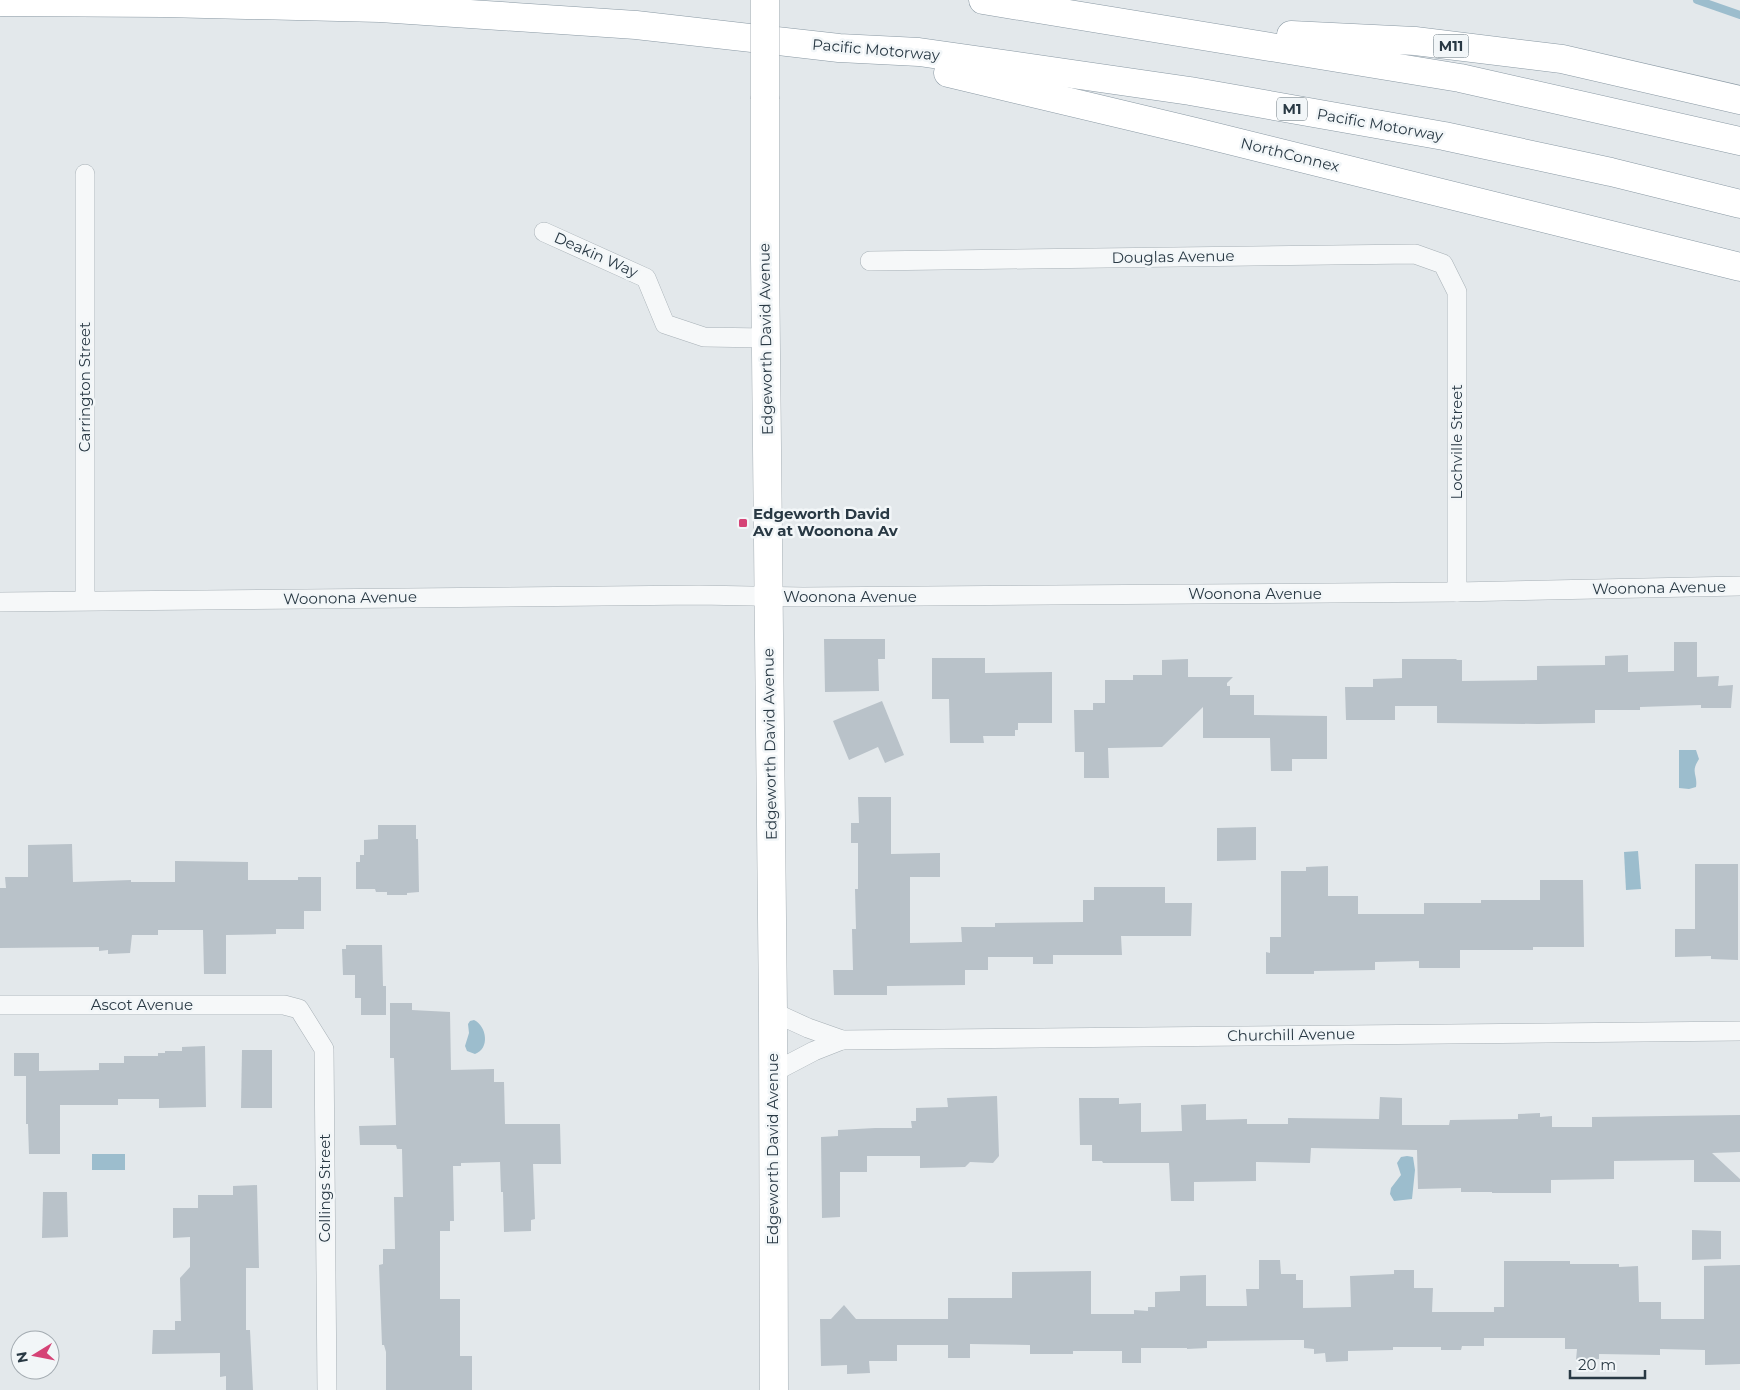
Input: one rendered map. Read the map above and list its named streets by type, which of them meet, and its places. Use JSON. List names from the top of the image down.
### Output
{
  "streets": {
    "main road": [
      "M11",
      "Pacific Motorway",
      "M1",
      "NorthConnex",
      "Edgeworth David Avenue"
    ],
    "street": [
      "Deakin Way",
      "Douglas Avenue",
      "Carrington Street",
      "Lochville Street",
      "Woonona Avenue",
      "Ascot Avenue",
      "Churchill Avenue",
      "Collings Street"
    ]
  },
  "crossings": [
    ["Pacific Motorway", "NorthConnex"],
    ["Deakin Way", "Edgeworth David Avenue"],
    ["Douglas Avenue", "Lochville Street"],
    ["Edgeworth David Avenue", "Woonona Avenue"],
    ["Edgeworth David Avenue", "Churchill Avenue"],
    ["Carrington Street", "Woonona Avenue"],
    ["Lochville Street", "Woonona Avenue"],
    ["Ascot Avenue", "Collings Street"]
  ],
  "places": {
    "transit": ["Edgeworth David Av at Woonona Av"]
  },
  "scale_bar": "20 m",
  "north": "left"
}
